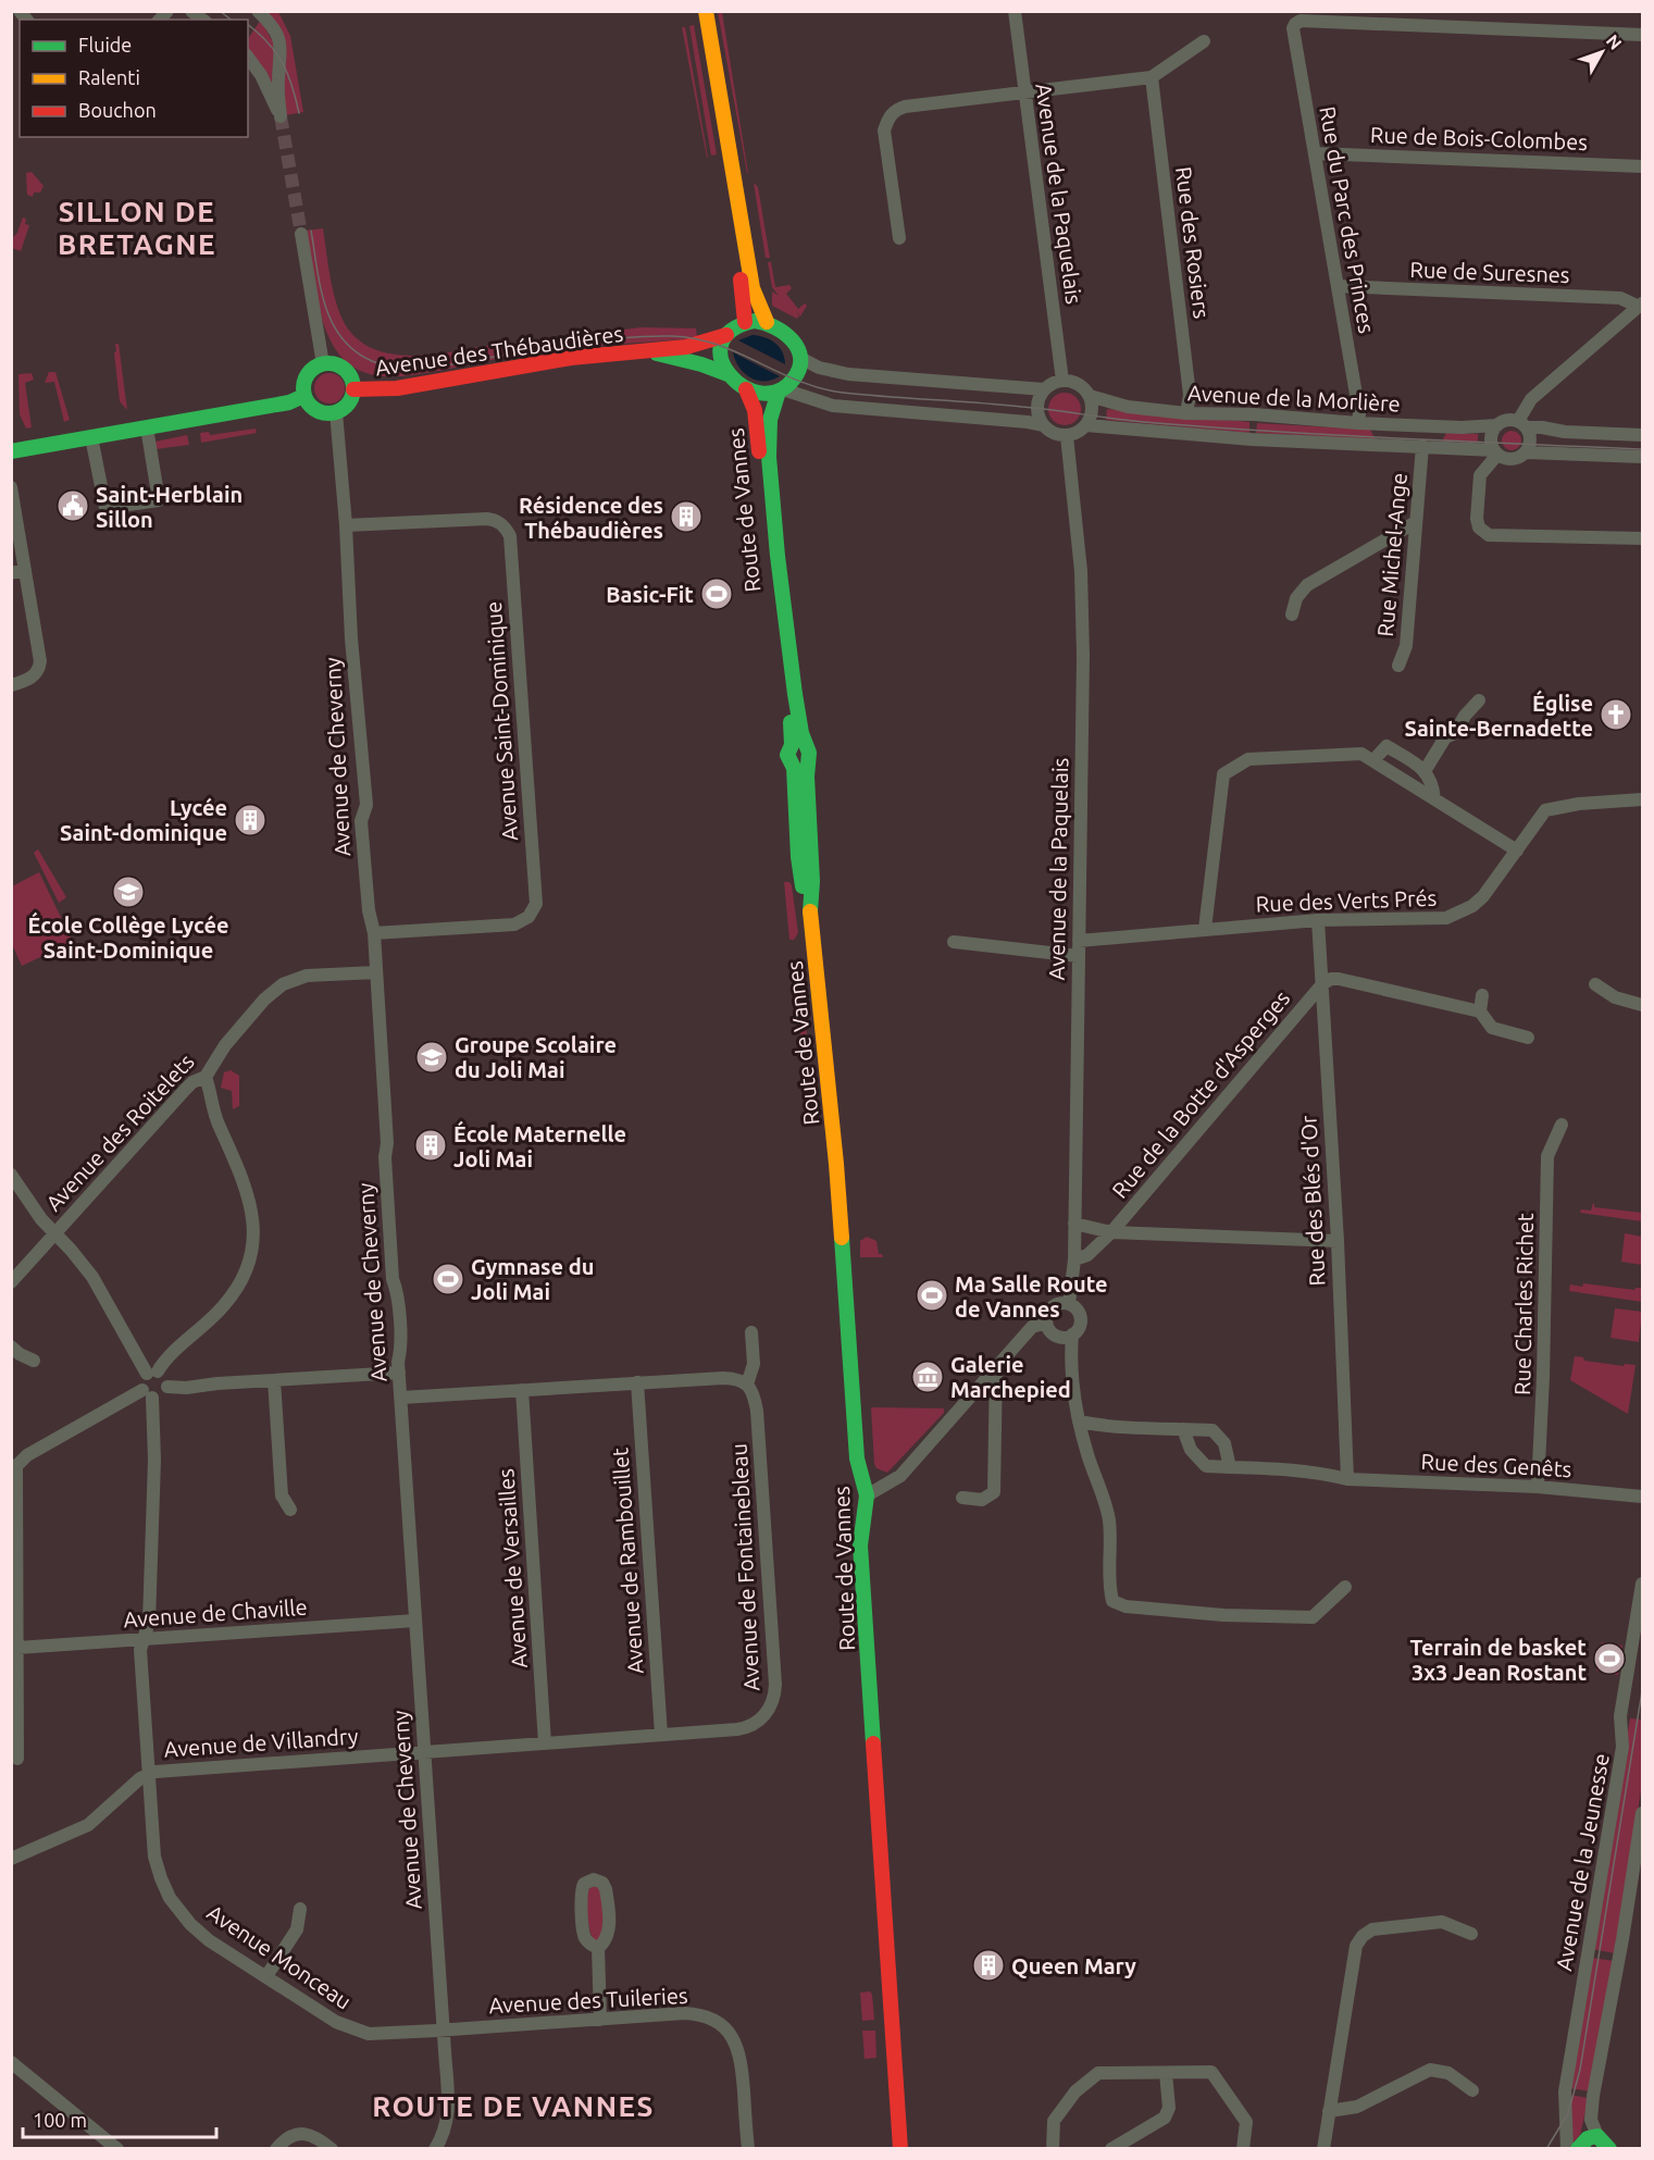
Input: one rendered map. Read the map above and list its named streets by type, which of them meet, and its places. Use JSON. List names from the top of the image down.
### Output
{
  "streets": {
    "main road": ["Avenue des Thébaudières", "Route de Vannes"],
    "street": [
      "Rue de Bois-Colombes",
      "Avenue de la Paquelais",
      "Rue du Parc des Princes",
      "Rue des Rosiers",
      "Rue de Suresnes",
      "Avenue de la Morlière",
      "Rue Michel-Ange",
      "Avenue Saint-Dominique",
      "Avenue de Cheverny",
      "Rue des Verts Prés",
      "Rue de la Botte d'Asperges",
      "Avenue des Roitelets",
      "Rue des Blés d'Or",
      "Rue Charles Richet",
      "Rue des Genêts",
      "Avenue de Rambouillet",
      "Avenue de Fontainebleau",
      "Avenue de Versailles",
      "Avenue de Chaville",
      "Avenue de Villandry",
      "Avenue de la Jeunesse",
      "Avenue Monceau",
      "Avenue des Tuileries"
    ]
  },
  "crossings": [
    ["Rue de Bois-Colombes", "Rue du Parc des Princes"],
    ["Avenue de la Paquelais", "Avenue de la Morlière"],
    ["Avenue de la Paquelais", "Rue des Verts Prés"],
    ["Avenue de la Paquelais", "Rue de la Botte d'Asperges"],
    ["Rue du Parc des Princes", "Rue de Suresnes"],
    ["Rue du Parc des Princes", "Avenue de la Morlière"],
    ["Rue des Rosiers", "Avenue de la Morlière"],
    ["Avenue des Thébaudières", "Route de Vannes"],
    ["Avenue des Thébaudières", "Avenue de Cheverny"],
    ["Avenue de la Morlière", "Rue Michel-Ange"],
    ["Avenue Saint-Dominique", "Avenue de Cheverny"],
    ["Avenue de Cheverny", "Avenue des Roitelets"],
    ["Avenue de Cheverny", "Avenue de Fontainebleau"],
    ["Avenue de Cheverny", "Avenue de Chaville"],
    ["Avenue de Cheverny", "Avenue de Villandry"],
    ["Avenue de Cheverny", "Avenue Monceau"],
    ["Avenue de Cheverny", "Avenue des Tuileries"],
    ["Rue des Verts Prés", "Rue des Blés d'Or"],
    ["Rue de la Botte d'Asperges", "Rue des Blés d'Or"],
    ["Rue des Blés d'Or", "Rue des Genêts"],
    ["Rue Charles Richet", "Rue des Genêts"],
    ["Avenue de Rambouillet", "Avenue de Fontainebleau"],
    ["Avenue de Fontainebleau", "Avenue de Versailles"],
    ["Avenue de Fontainebleau", "Avenue de Villandry"],
    ["Avenue de Chaville", "Avenue Monceau"],
    ["Avenue de Villandry", "Avenue Monceau"],
    ["Avenue Monceau", "Avenue des Tuileries"]
  ],
  "districts": ["SILLON DE BRETAGNE", "ROUTE DE VANNES"],
  "places": {
    "public building": ["Saint-Herblain Sillon"],
    "building": [
      "Résidence des Thébaudières",
      "Lycée Saint-dominique",
      "École Maternelle Joli Mai",
      "Queen Mary"
    ],
    "sports": [
      "Basic-Fit",
      "Gymnase du Joli Mai",
      "Ma Salle Route de Vannes",
      "Terrain de basket 3x3 Jean Rostant"
    ],
    "church": ["Église Sainte-Bernadette"],
    "school or university": ["École Collège Lycée Saint-Dominique", "Groupe Scolaire du Joli Mai"],
    "museum": ["Galerie Marchepied"]
  },
  "legend": ["Fluide", "Ralenti", "Bouchon"],
  "scale_bar": "100 m",
  "north": "top right"
}
